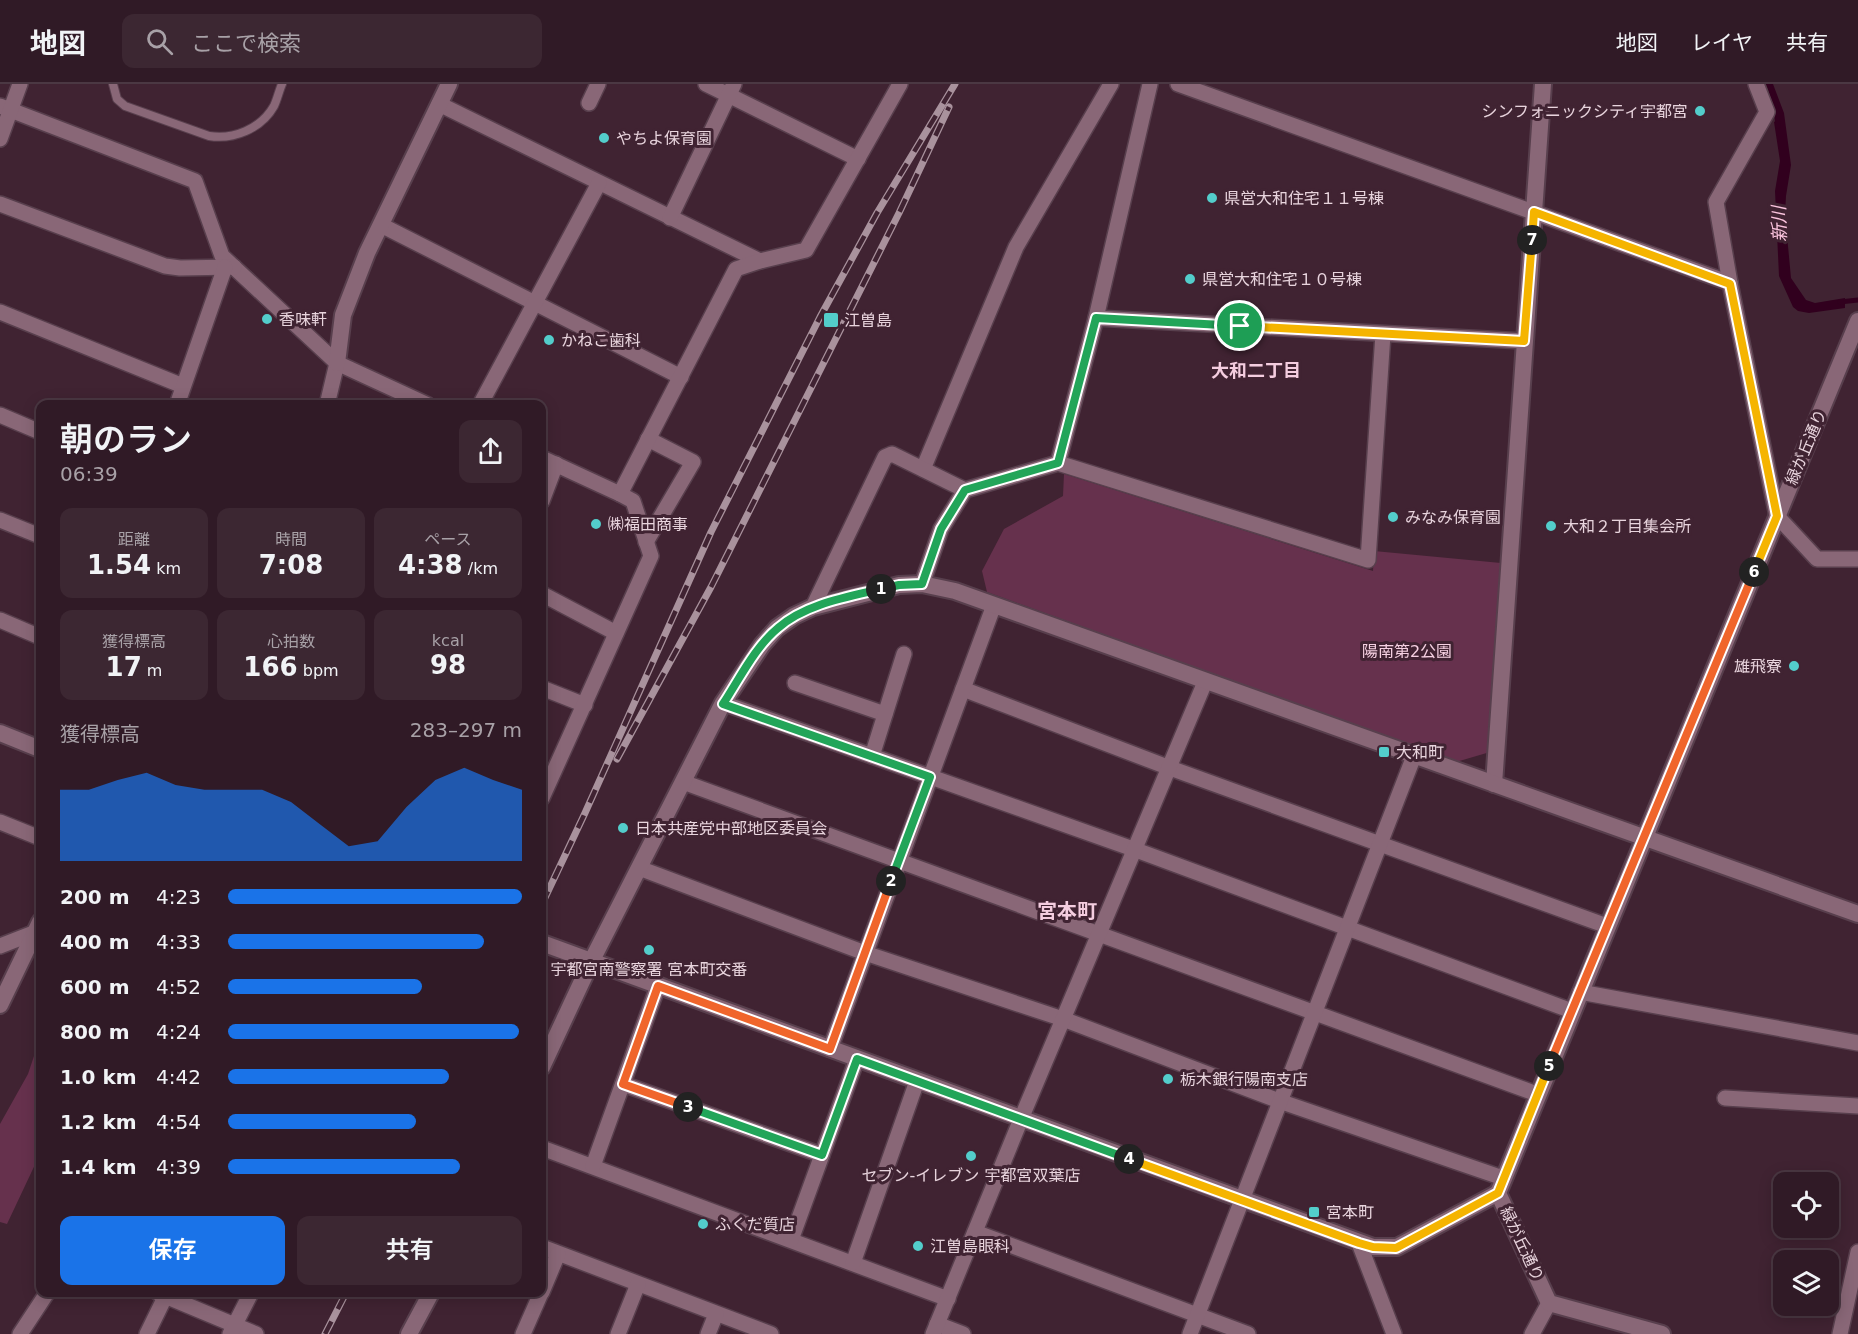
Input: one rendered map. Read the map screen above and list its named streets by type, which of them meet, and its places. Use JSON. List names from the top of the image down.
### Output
{
  "streets": {
    "street": ["緑が丘通り"]
  },
  "districts": ["大和二丁目", "宮本町"],
  "water": ["新川"],
  "parks": ["陽南第2公園"],
  "places": {
    "other": [
      "シンフォニックシティ宇都宮",
      "やちよ保育園",
      "県営大和住宅１１号棟",
      "県営大和住宅１０号棟",
      "香味軒",
      "かねこ歯科",
      "みなみ保育園",
      "㈱福田商事",
      "大和２丁目集会所",
      "雄飛寮",
      "日本共産党中部地区委員会",
      "宇都宮南警察署 宮本町交番",
      "栃木銀行陽南支店",
      "セブン-イレブン 宇都宮双葉店",
      "ふくだ質店",
      "江曽島眼科"
    ],
    "transit": ["江曽島", "大和町", "宮本町"]
  },
  "page": {
    "header": "地図",
    "search": "ここで検索",
    "nav": ["地図", "レイヤ", "共有"],
    "pins": [
      "7",
      "6",
      "1",
      "2",
      "5",
      "3",
      "4"
    ],
    "heading": ["朝のラン", "06:39"],
    "stats": [
      ["距離", "1.54 km"],
      ["時間", "7:08"],
      ["ペース", "4:38 /km"],
      ["獲得標高", "17 m"],
      ["心拍数", "166 bpm"],
      ["kcal", "98"]
    ],
    "chart": ["獲得標高", "283–297 m"],
    "list": [
      {
        "name": "200 m",
        "note": "4:23"
      },
      {
        "name": "400 m",
        "note": "4:33"
      },
      {
        "name": "600 m",
        "note": "4:52"
      },
      {
        "name": "800 m",
        "note": "4:24"
      },
      {
        "name": "1.0 km",
        "note": "4:42"
      },
      {
        "name": "1.2 km",
        "note": "4:54"
      },
      {
        "name": "1.4 km",
        "note": "4:39"
      }
    ],
    "buttons": ["保存", "共有"]
  }
}
